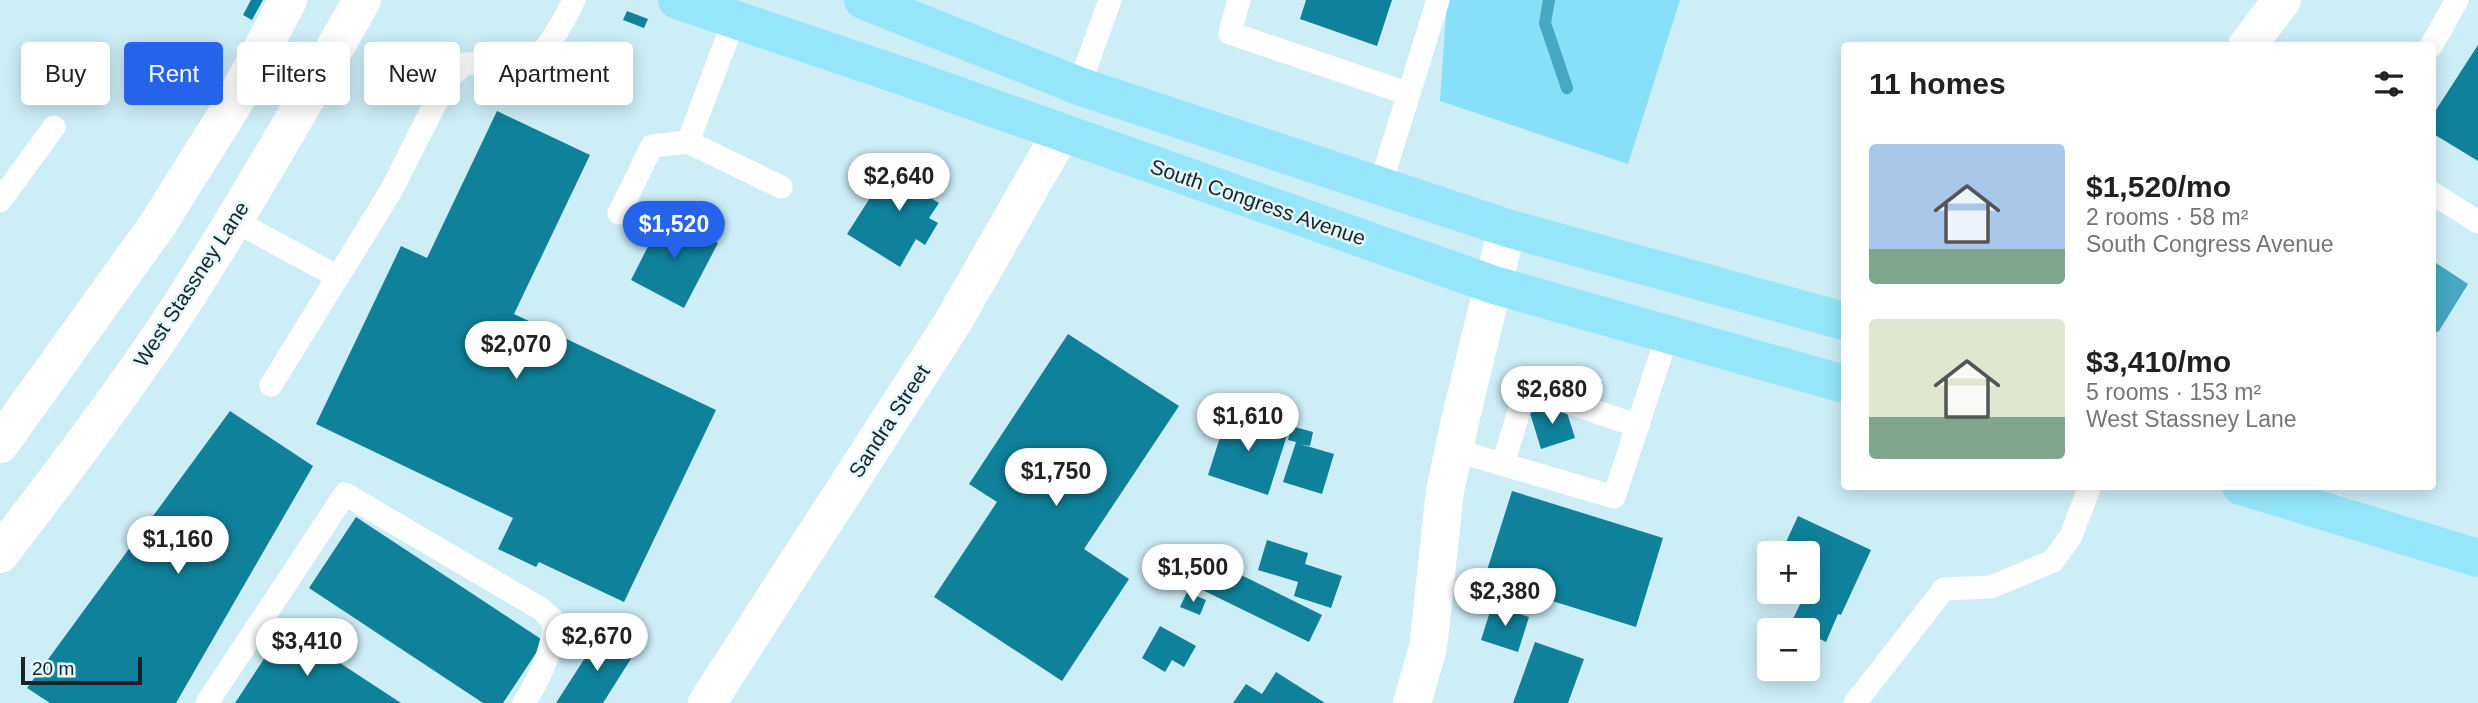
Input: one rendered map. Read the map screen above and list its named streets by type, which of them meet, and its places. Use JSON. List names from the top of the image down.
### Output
{
  "streets": {
    "main road": ["South Congress Avenue"],
    "street": ["West Stassney Lane", "Sandra Street"]
  },
  "crossings": [
    ["South Congress Avenue", "Sandra Street"]
  ],
  "scale_bar": "20 m",
  "page": {
    "chip": [
      "Buy",
      "Rent",
      "Filters",
      "New",
      "Apartment"
    ],
    "heading": "11 homes",
    "list": [
      {
        "name": "$1,520/mo",
        "note": "2 rooms · 58 m² · South Congress Avenue"
      },
      {
        "name": "$3,410/mo",
        "note": "5 rooms · 153 m² · West Stassney Lane"
      }
    ],
    "price": [
      "$2,640",
      "$1,520",
      "$2,070",
      "$2,680",
      "$1,610",
      "$1,750",
      "$1,160",
      "$1,500",
      "$2,380",
      "$2,670",
      "$3,410"
    ],
    "map_buttons": ["+", "−"],
    "scale": "20 m"
  }
}
